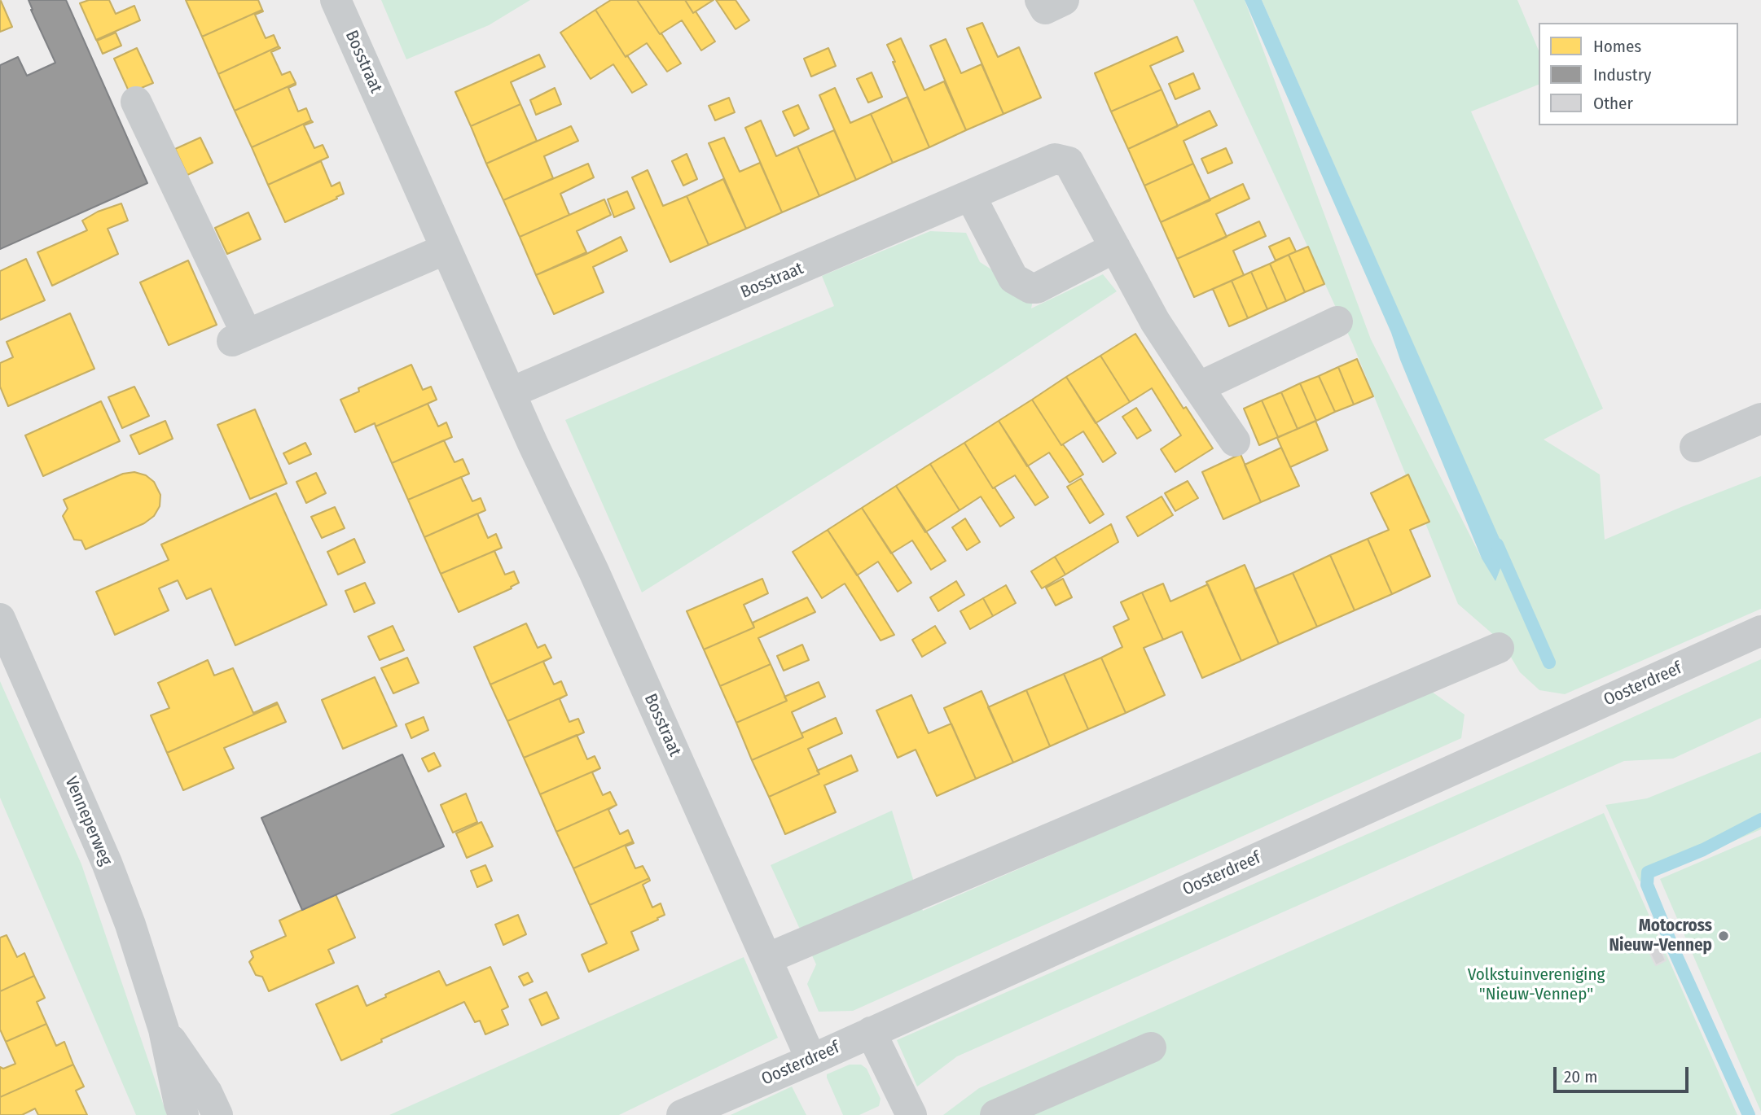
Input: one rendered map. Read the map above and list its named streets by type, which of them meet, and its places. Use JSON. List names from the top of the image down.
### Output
{
  "streets": {
    "street": ["Bosstraat", "Oosterdreef", "Venneperweg"]
  },
  "crossings": [
    ["Bosstraat", "Oosterdreef"]
  ],
  "parks": ["Volkstuinvereniging \"Nieuw-Vennep\""],
  "places": ["Motocross Nieuw-Vennep"],
  "legend": ["Homes", "Industry", "Other"],
  "scale_bar": "20 m"
}
